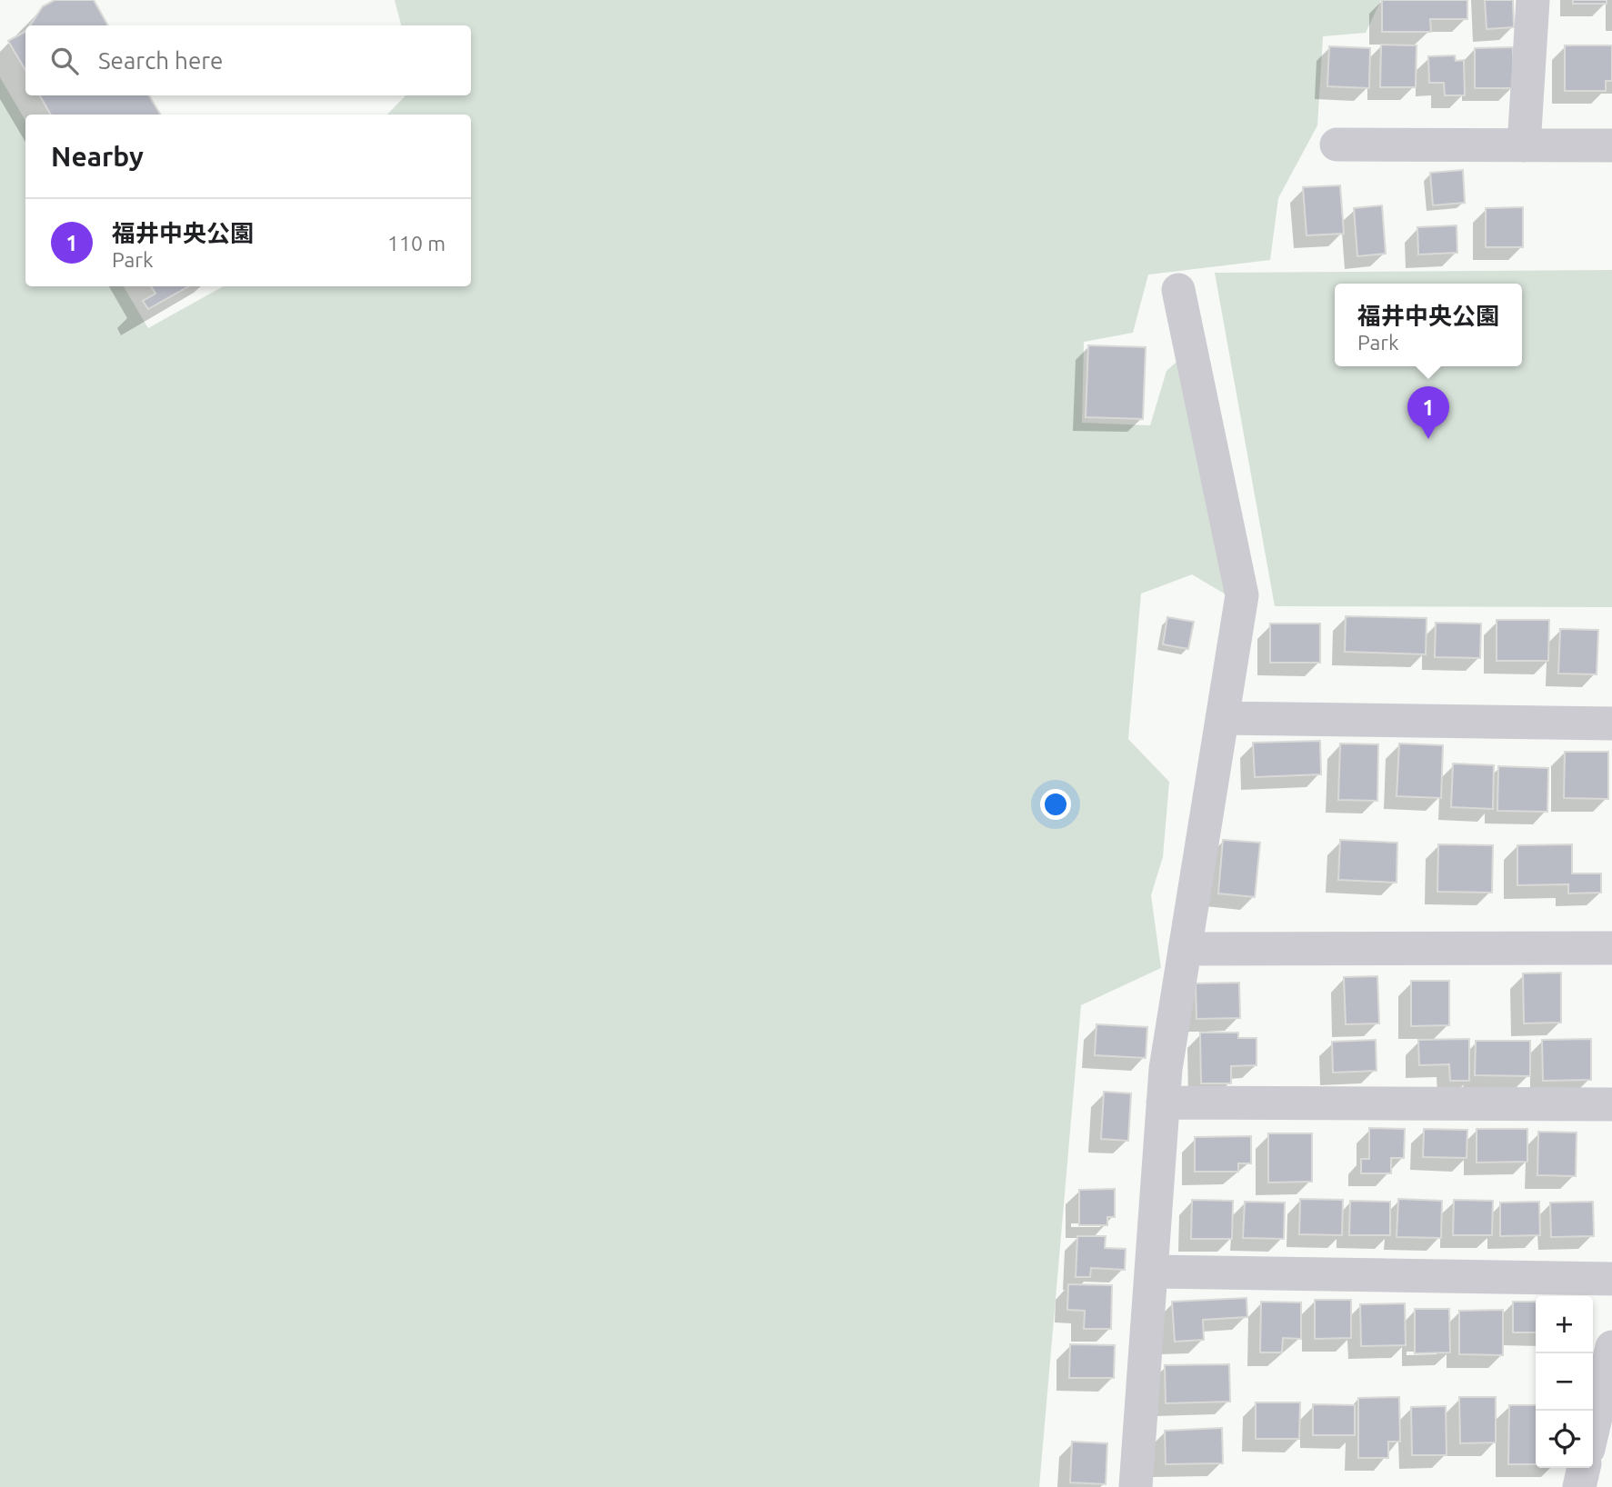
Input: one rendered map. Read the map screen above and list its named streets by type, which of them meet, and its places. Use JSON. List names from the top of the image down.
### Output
{
  "page": {
    "search": "Search here",
    "heading": "Nearby",
    "list": [
      {
        "mark": "1",
        "name": "福井中央公園",
        "note": "Park",
        "value": "110 m"
      }
    ],
    "popup": ["福井中央公園", "Park"],
    "pins": "1",
    "map_buttons": ["+", "−"]
  }
}
